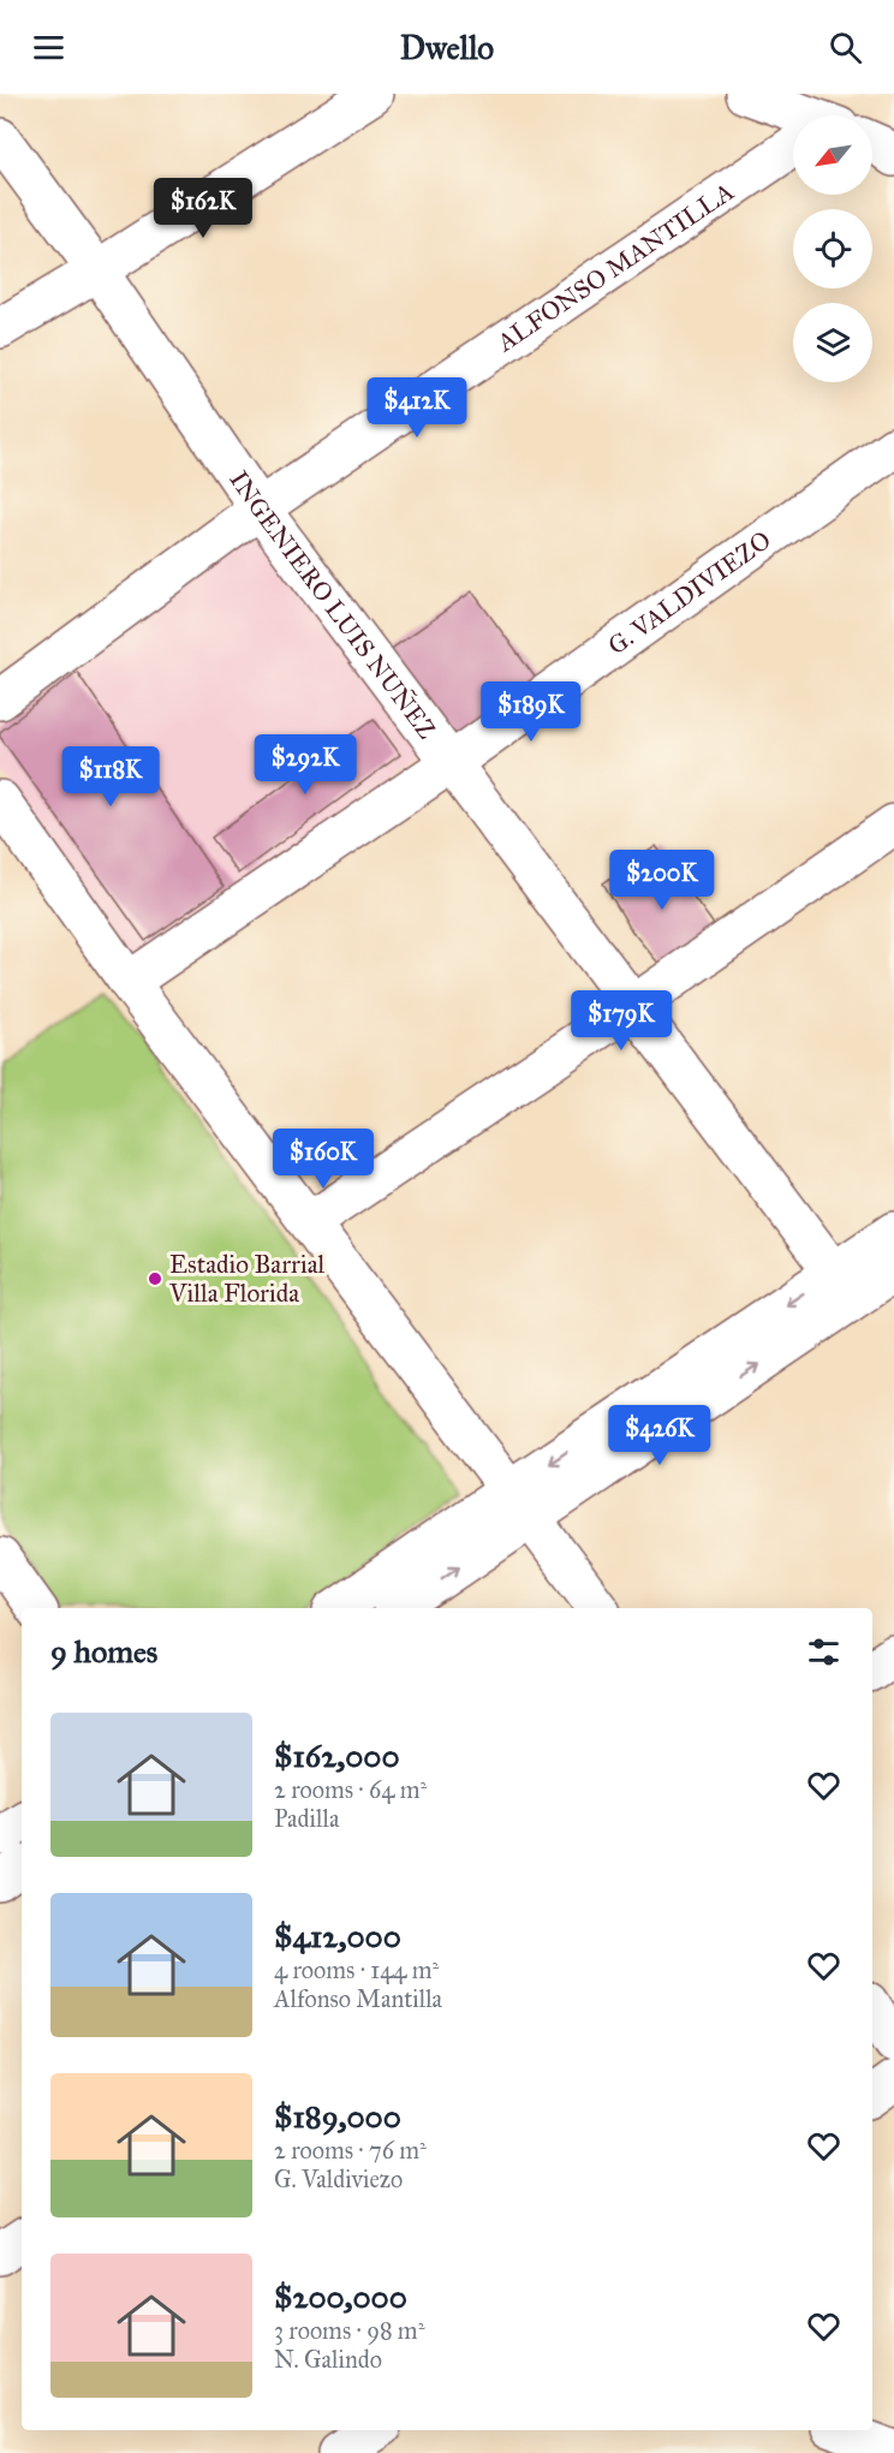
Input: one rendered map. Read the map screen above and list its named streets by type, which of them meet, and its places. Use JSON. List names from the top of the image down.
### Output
{
  "streets": {
    "street": ["ALFONSO MANTILLA", "G. VALDIVIEZO", "INGENIERO LUIS NUÑEZ"]
  },
  "crossings": [
    ["ALFONSO MANTILLA", "INGENIERO LUIS NUÑEZ"],
    ["G. VALDIVIEZO", "INGENIERO LUIS NUÑEZ"]
  ],
  "places": ["Estadio Barrial Villa Florida"],
  "north": "bottom left",
  "page": {
    "header": "Dwello",
    "price": [
      "$162K",
      "$412K",
      "$189K",
      "$292K",
      "$118K",
      "$200K",
      "$179K",
      "$160K",
      "$426K"
    ],
    "heading": "9 homes",
    "list": [
      {
        "name": "$162,000",
        "note": "2 rooms · 64 m² · Padilla"
      },
      {
        "name": "$412,000",
        "note": "4 rooms · 144 m² · Alfonso Mantilla"
      },
      {
        "name": "$189,000",
        "note": "2 rooms · 76 m² · G. Valdiviezo"
      },
      {
        "name": "$200,000",
        "note": "3 rooms · 98 m² · N. Galindo"
      }
    ]
  }
}
